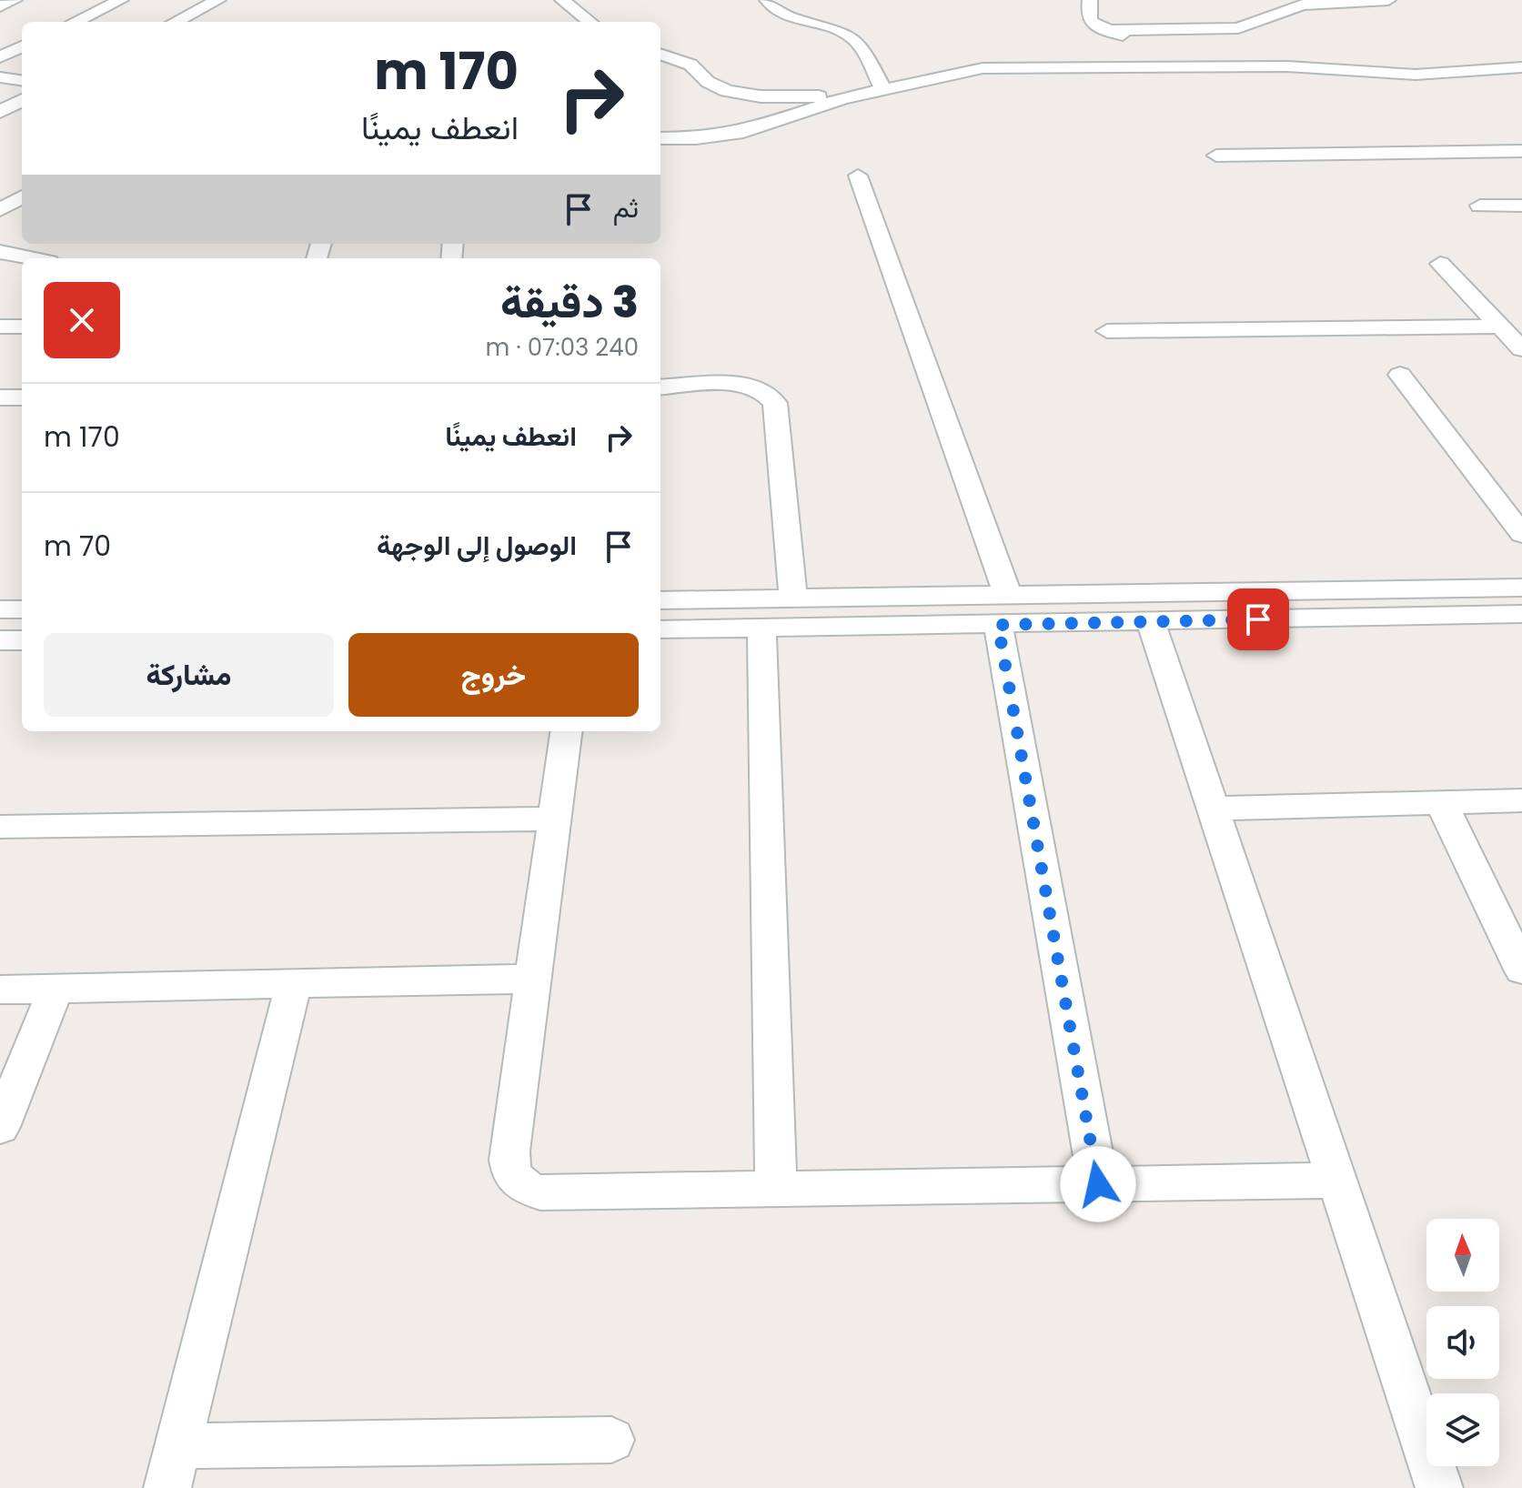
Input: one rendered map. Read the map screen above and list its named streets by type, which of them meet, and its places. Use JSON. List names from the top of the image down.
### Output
{
  "north": "top",
  "page": {
    "turn": ["170 m", "انعطف يمينًا"],
    "then": "ثم",
    "heading": ["3 دقيقة", "240 m · 07:03"],
    "list": [
      {
        "name": "انعطف يمينًا",
        "value": "170 m"
      },
      {
        "name": "الوصول إلى الوجهة",
        "value": "70 m"
      }
    ],
    "buttons": ["خروج", "مشاركة"]
  }
}
